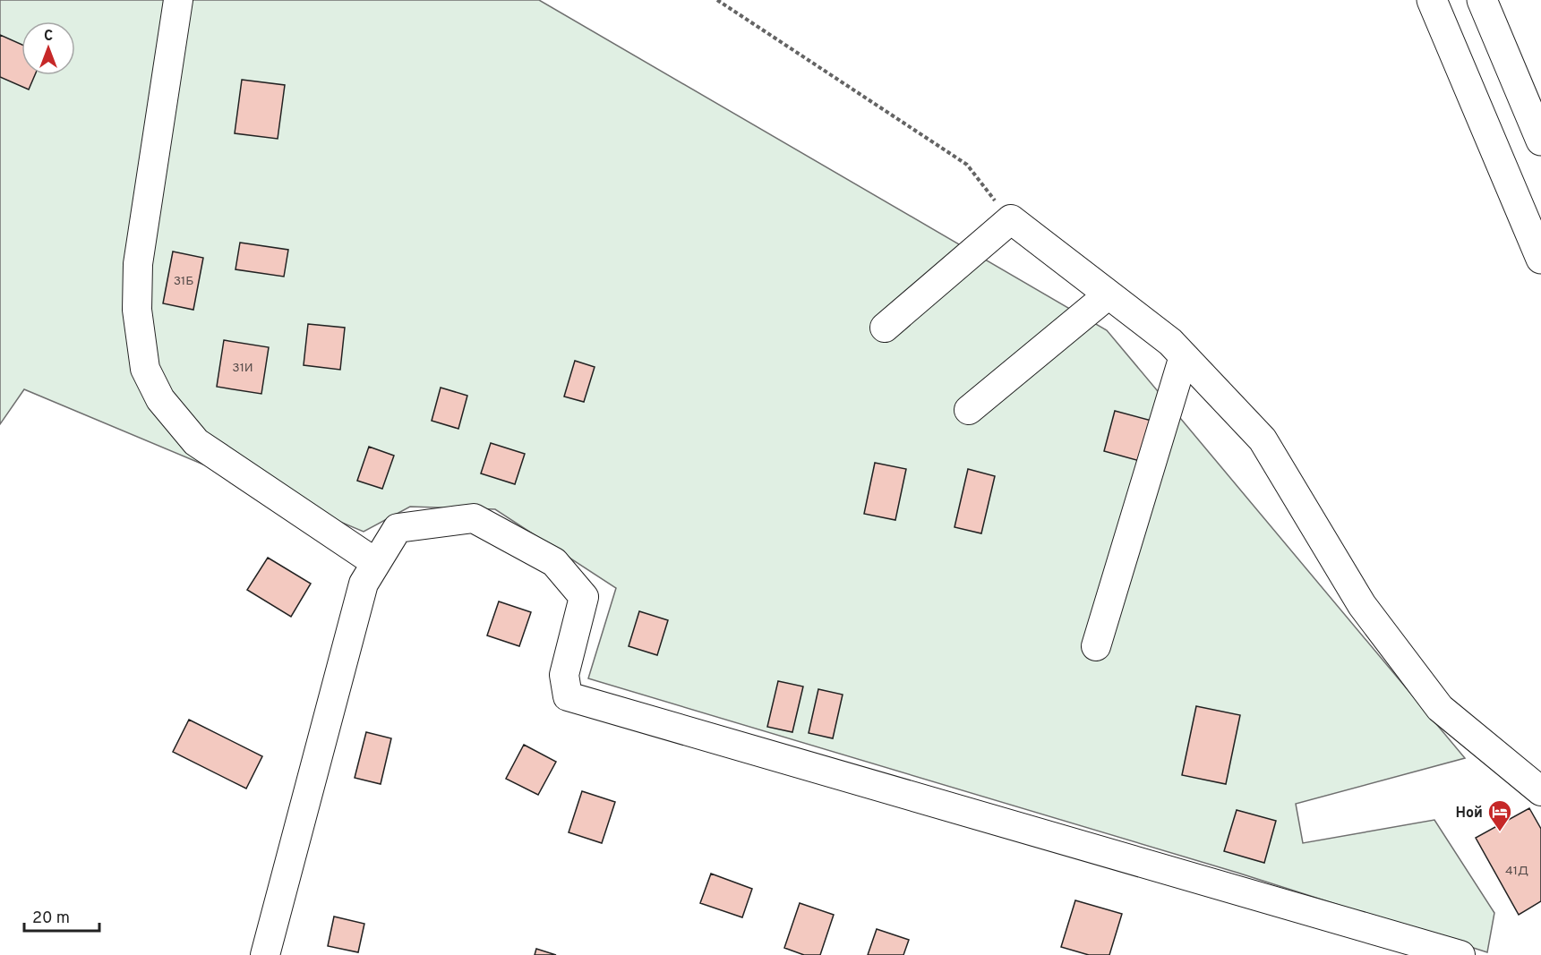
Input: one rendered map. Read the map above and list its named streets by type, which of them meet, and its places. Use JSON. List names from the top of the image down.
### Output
{
  "places": {
    "hotel": ["Ной"]
  },
  "house_numbers": ["31Б", "31И", "41Д"],
  "scale_bar": "20 m",
  "north": "top"
}
